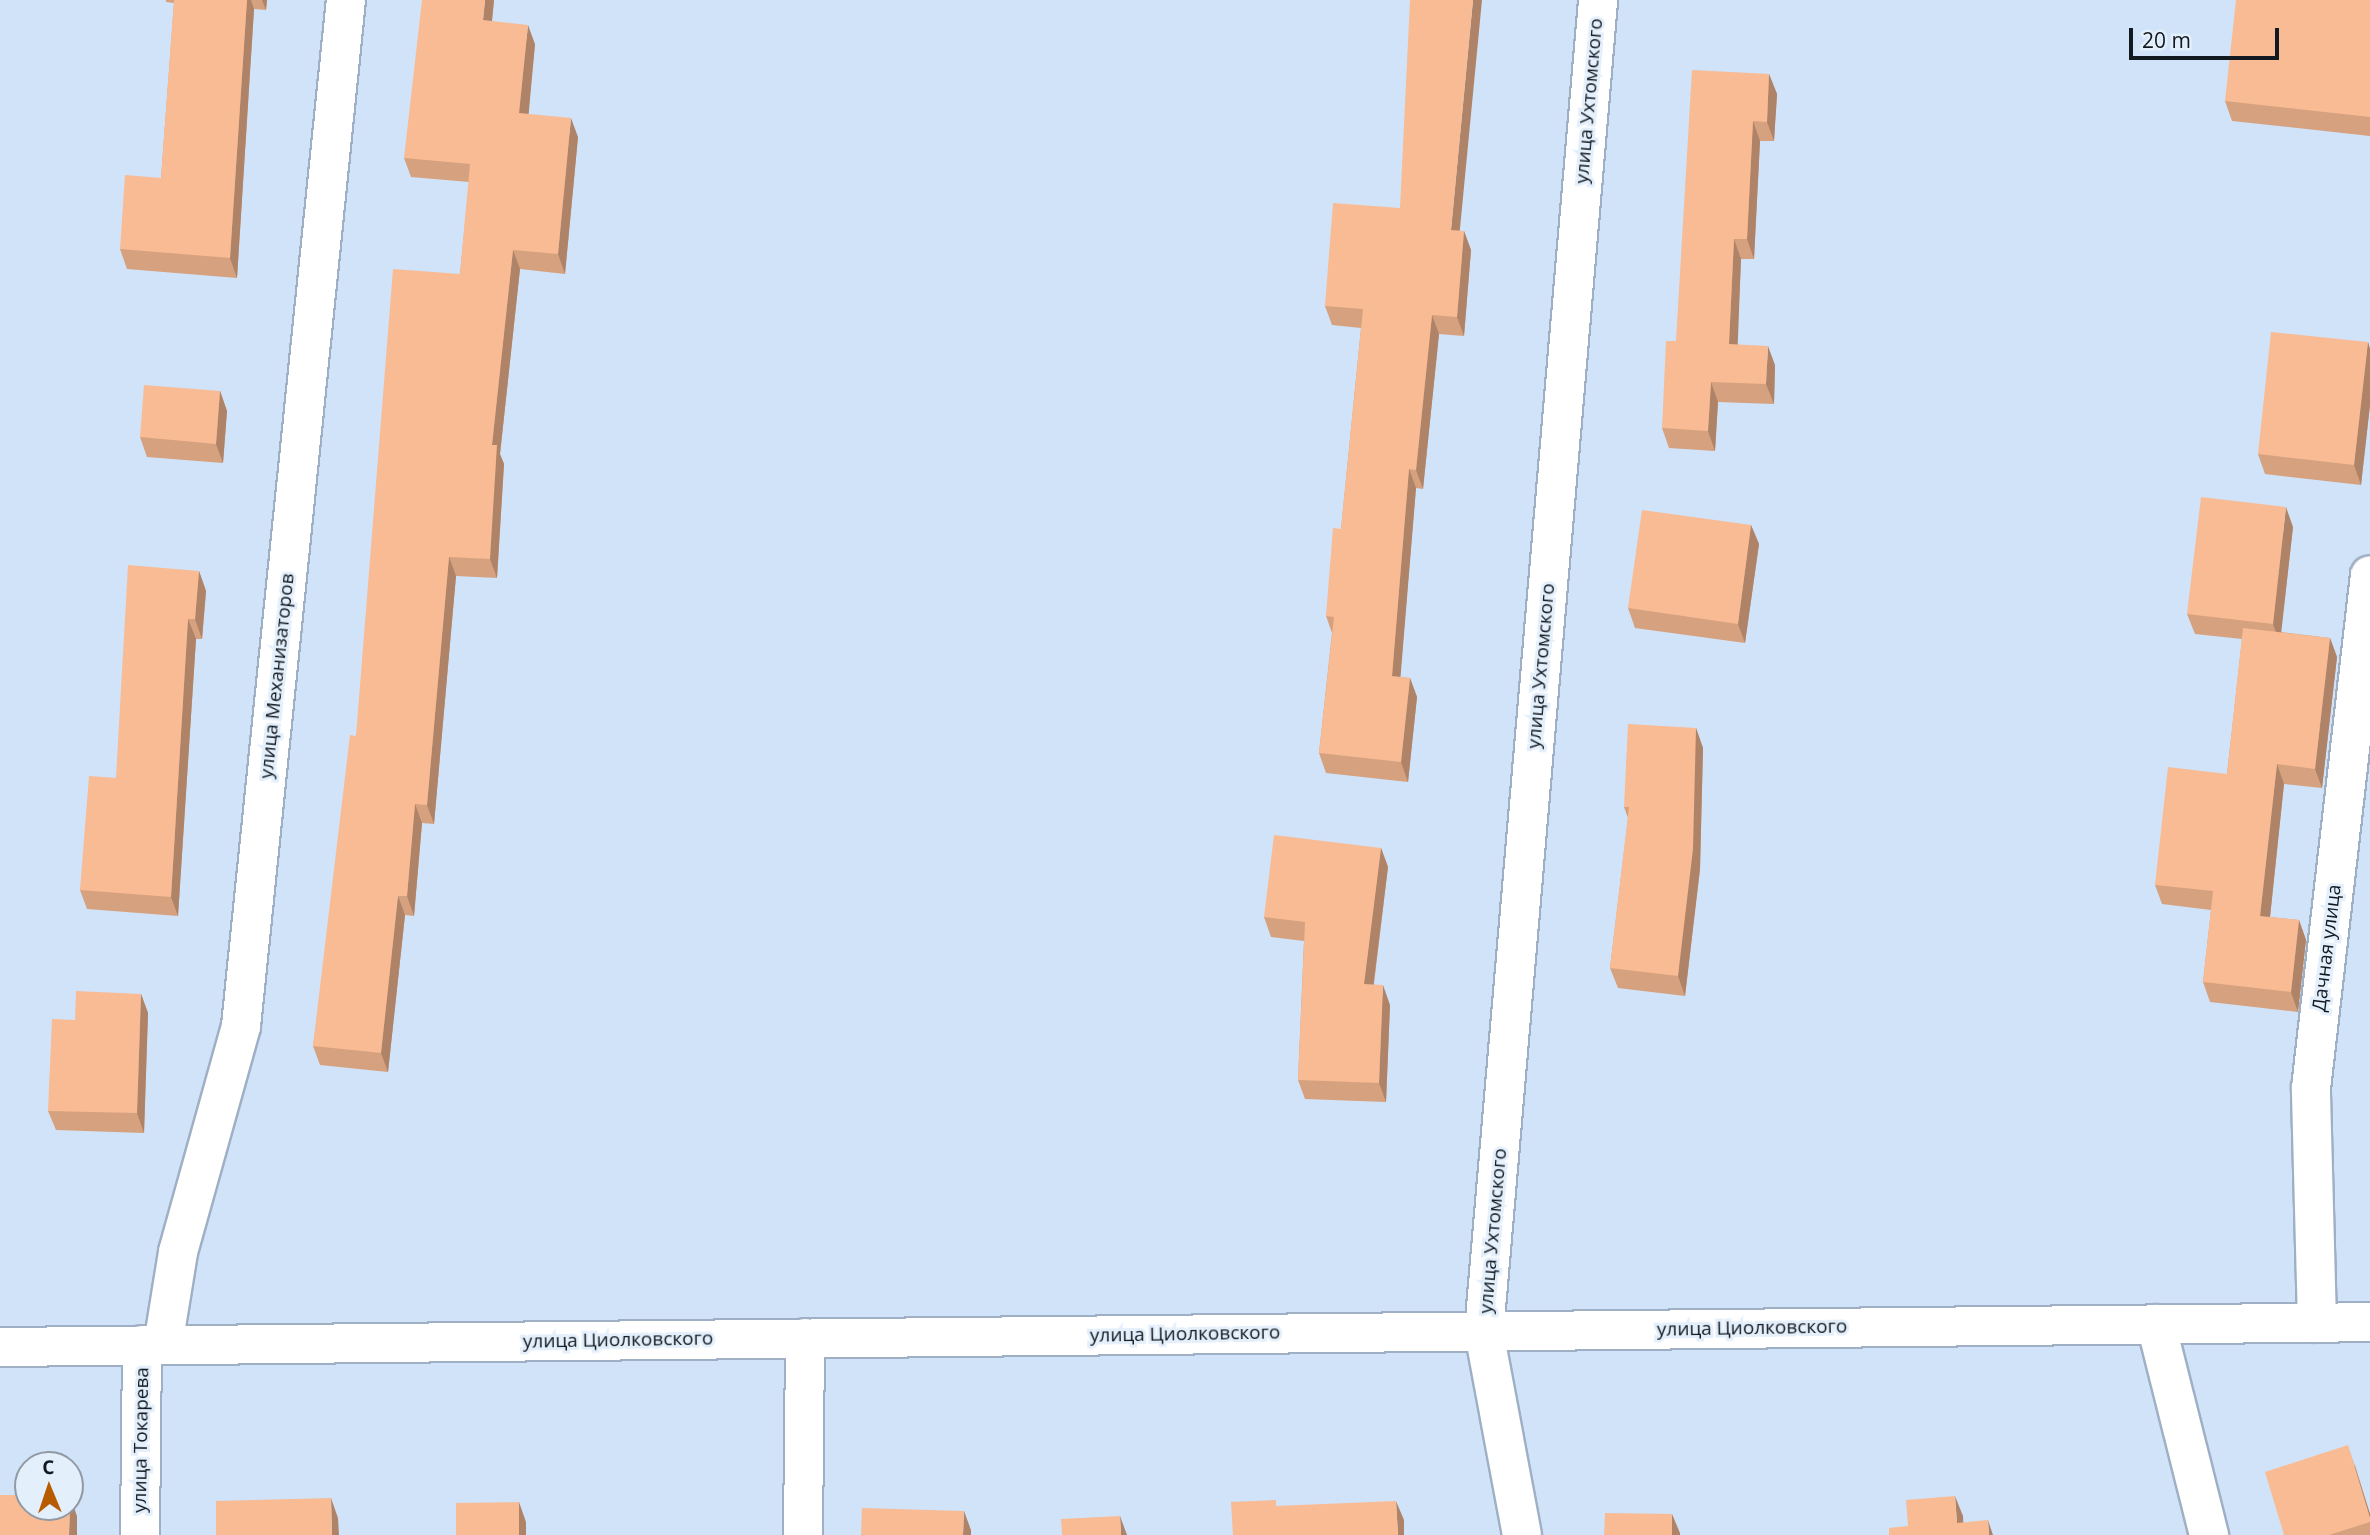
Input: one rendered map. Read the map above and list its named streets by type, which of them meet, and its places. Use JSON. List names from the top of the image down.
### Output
{
  "streets": {
    "street": [
      "улица Ухтомского",
      "улица Механизаторов",
      "Дачная улица",
      "улица Циолковского",
      "улица Токарева"
    ]
  },
  "crossings": [
    ["улица Ухтомского", "улица Циолковского"],
    ["улица Механизаторов", "улица Циолковского"],
    ["улица Механизаторов", "улица Токарева"],
    ["Дачная улица", "улица Циолковского"],
    ["улица Циолковского", "улица Токарева"]
  ],
  "scale_bar": "20 m",
  "north": "top"
}
